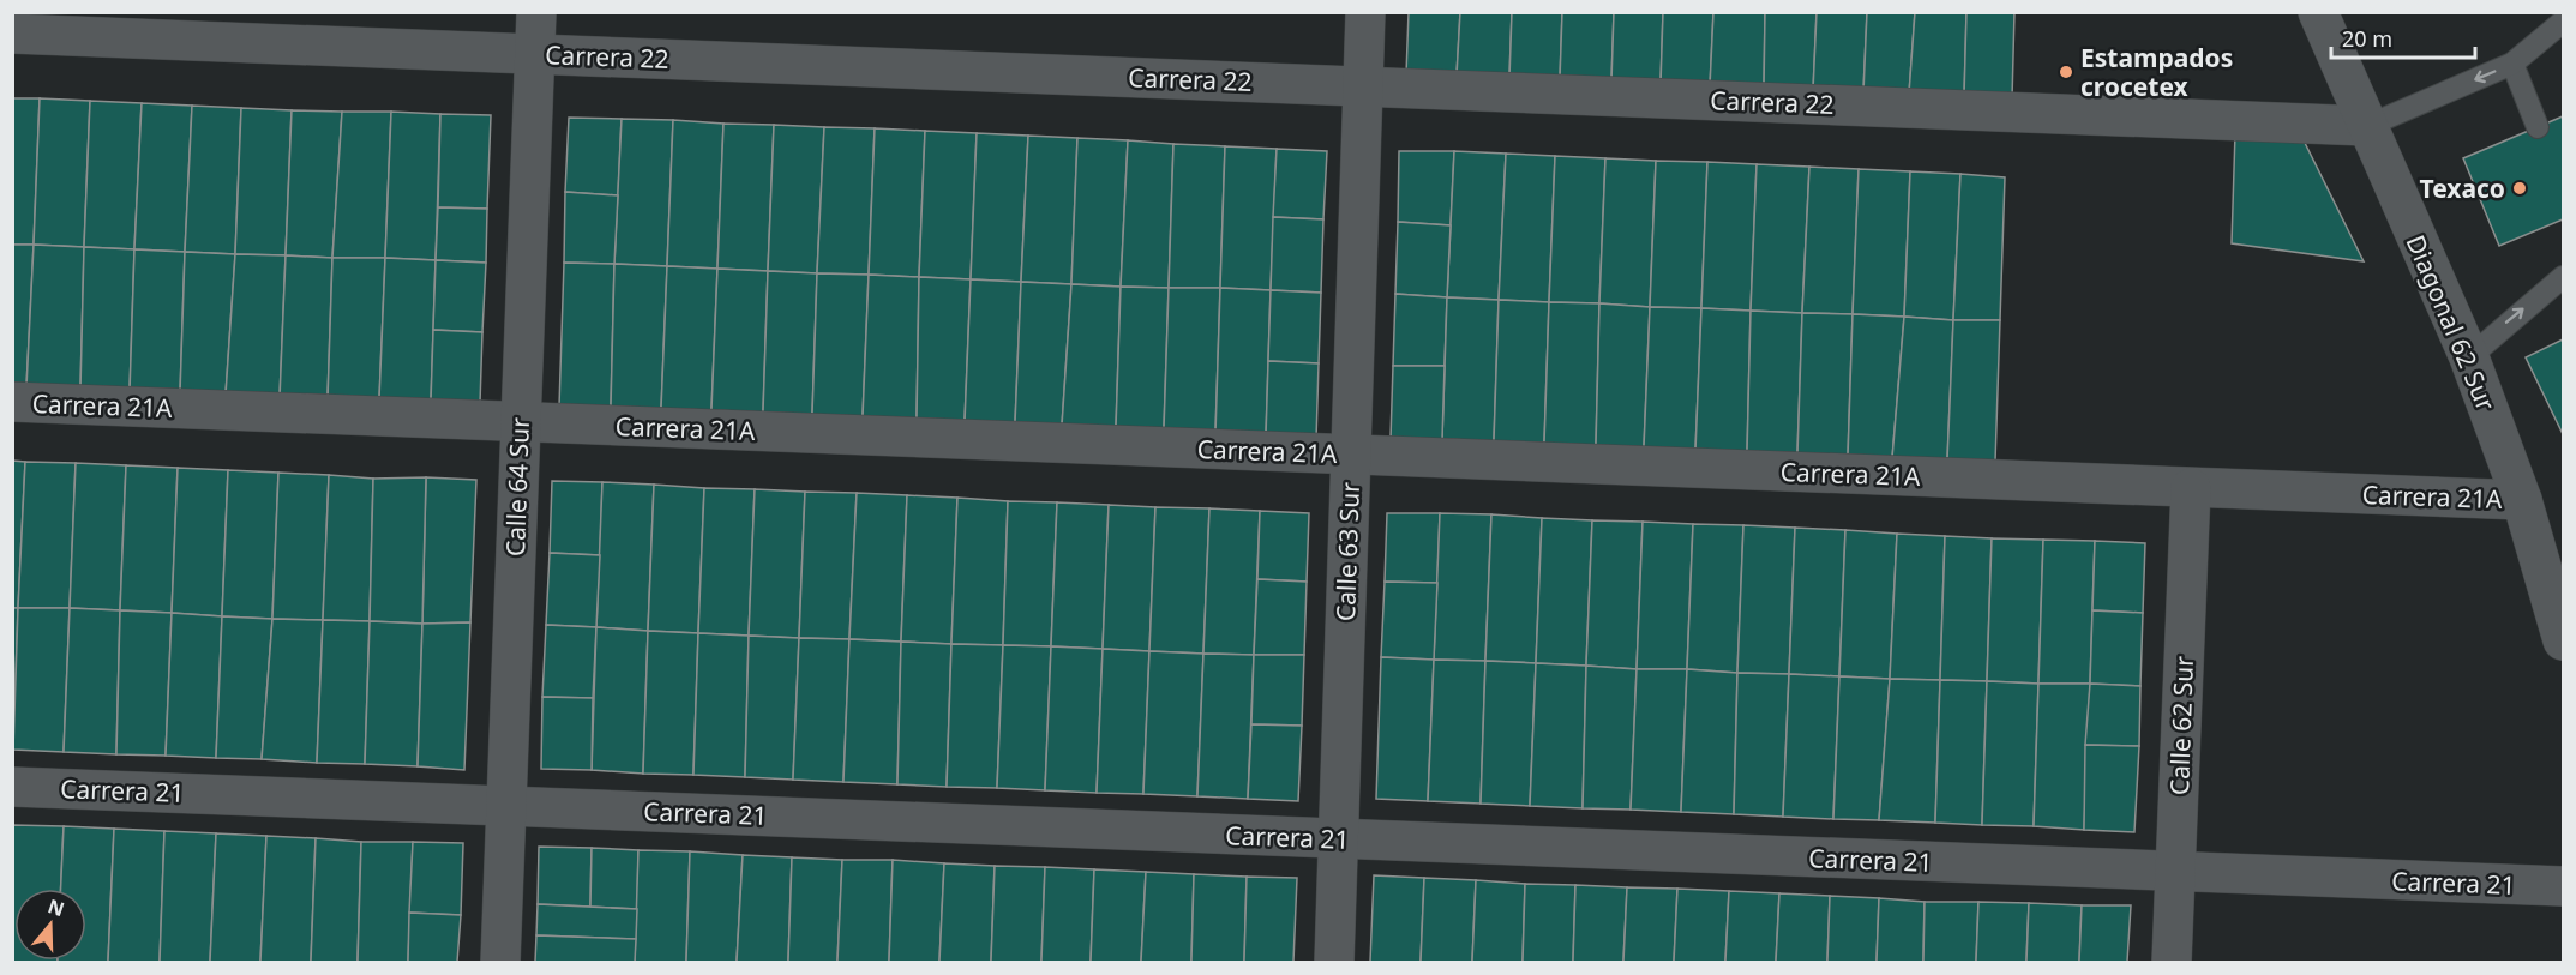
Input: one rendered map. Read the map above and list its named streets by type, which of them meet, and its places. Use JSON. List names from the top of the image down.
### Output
{
  "streets": {
    "street": [
      "Carrera 22",
      "Diagonal 62 Sur",
      "Carrera 21A",
      "Calle 64 Sur",
      "Calle 63 Sur",
      "Calle 62 Sur",
      "Carrera 21"
    ]
  },
  "crossings": [
    ["Carrera 22", "Diagonal 62 Sur"],
    ["Carrera 22", "Calle 64 Sur"],
    ["Carrera 22", "Calle 63 Sur"],
    ["Diagonal 62 Sur", "Carrera 21A"],
    ["Carrera 21A", "Calle 64 Sur"],
    ["Carrera 21A", "Calle 63 Sur"],
    ["Carrera 21A", "Calle 62 Sur"],
    ["Calle 64 Sur", "Carrera 21"],
    ["Calle 63 Sur", "Carrera 21"],
    ["Calle 62 Sur", "Carrera 21"]
  ],
  "places": ["Estampados crocetex", "Texaco"],
  "scale_bar": "20 m",
  "north": "top"
}
